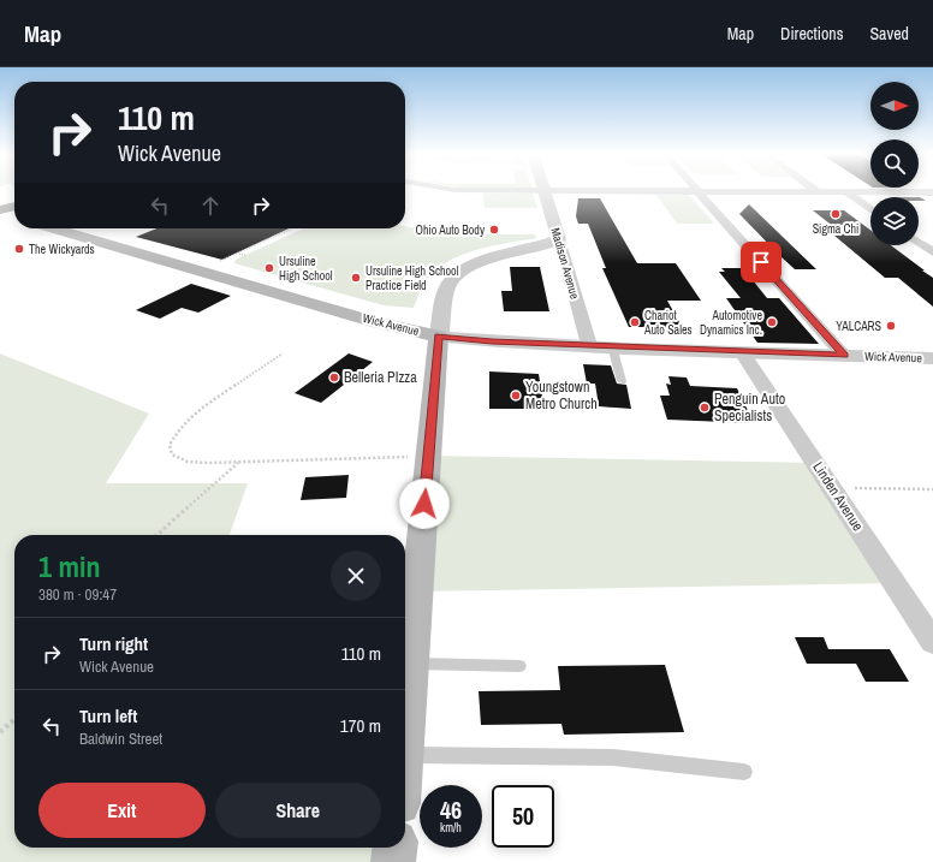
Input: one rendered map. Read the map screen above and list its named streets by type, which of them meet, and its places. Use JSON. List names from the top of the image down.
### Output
{
  "streets": {
    "main road": ["Wick Avenue"],
    "street": ["Madison Avenue", "Linden Avenue"]
  },
  "crossings": [
    ["Madison Avenue", "Wick Avenue"],
    ["Wick Avenue", "Linden Avenue"]
  ],
  "places": [
    "Sigma Chi",
    "Ohio Auto Body",
    "The Wickyards",
    "Ursuline High School",
    "Ursuline High School Practice Field",
    "Chariot Auto Sales",
    "Automotive Dynamics Inc.",
    "YALCARS",
    "Belleria PIzza",
    "Youngstown Metro Church",
    "Penguin Auto Specialists"
  ],
  "north": "right",
  "page": {
    "header": "Map",
    "nav": ["Map", "Directions", "Saved"],
    "turn": ["110 m", "Wick Avenue"],
    "heading": ["1 min", "380 m · 09:47"],
    "list": [
      {
        "name": "Turn right",
        "note": "Wick Avenue",
        "value": "110 m"
      },
      {
        "name": "Turn left",
        "note": "Baldwin Street",
        "value": "170 m"
      }
    ],
    "buttons": ["Exit", "Share"],
    "speed": "46 km/h",
    "limit": "50"
  }
}
